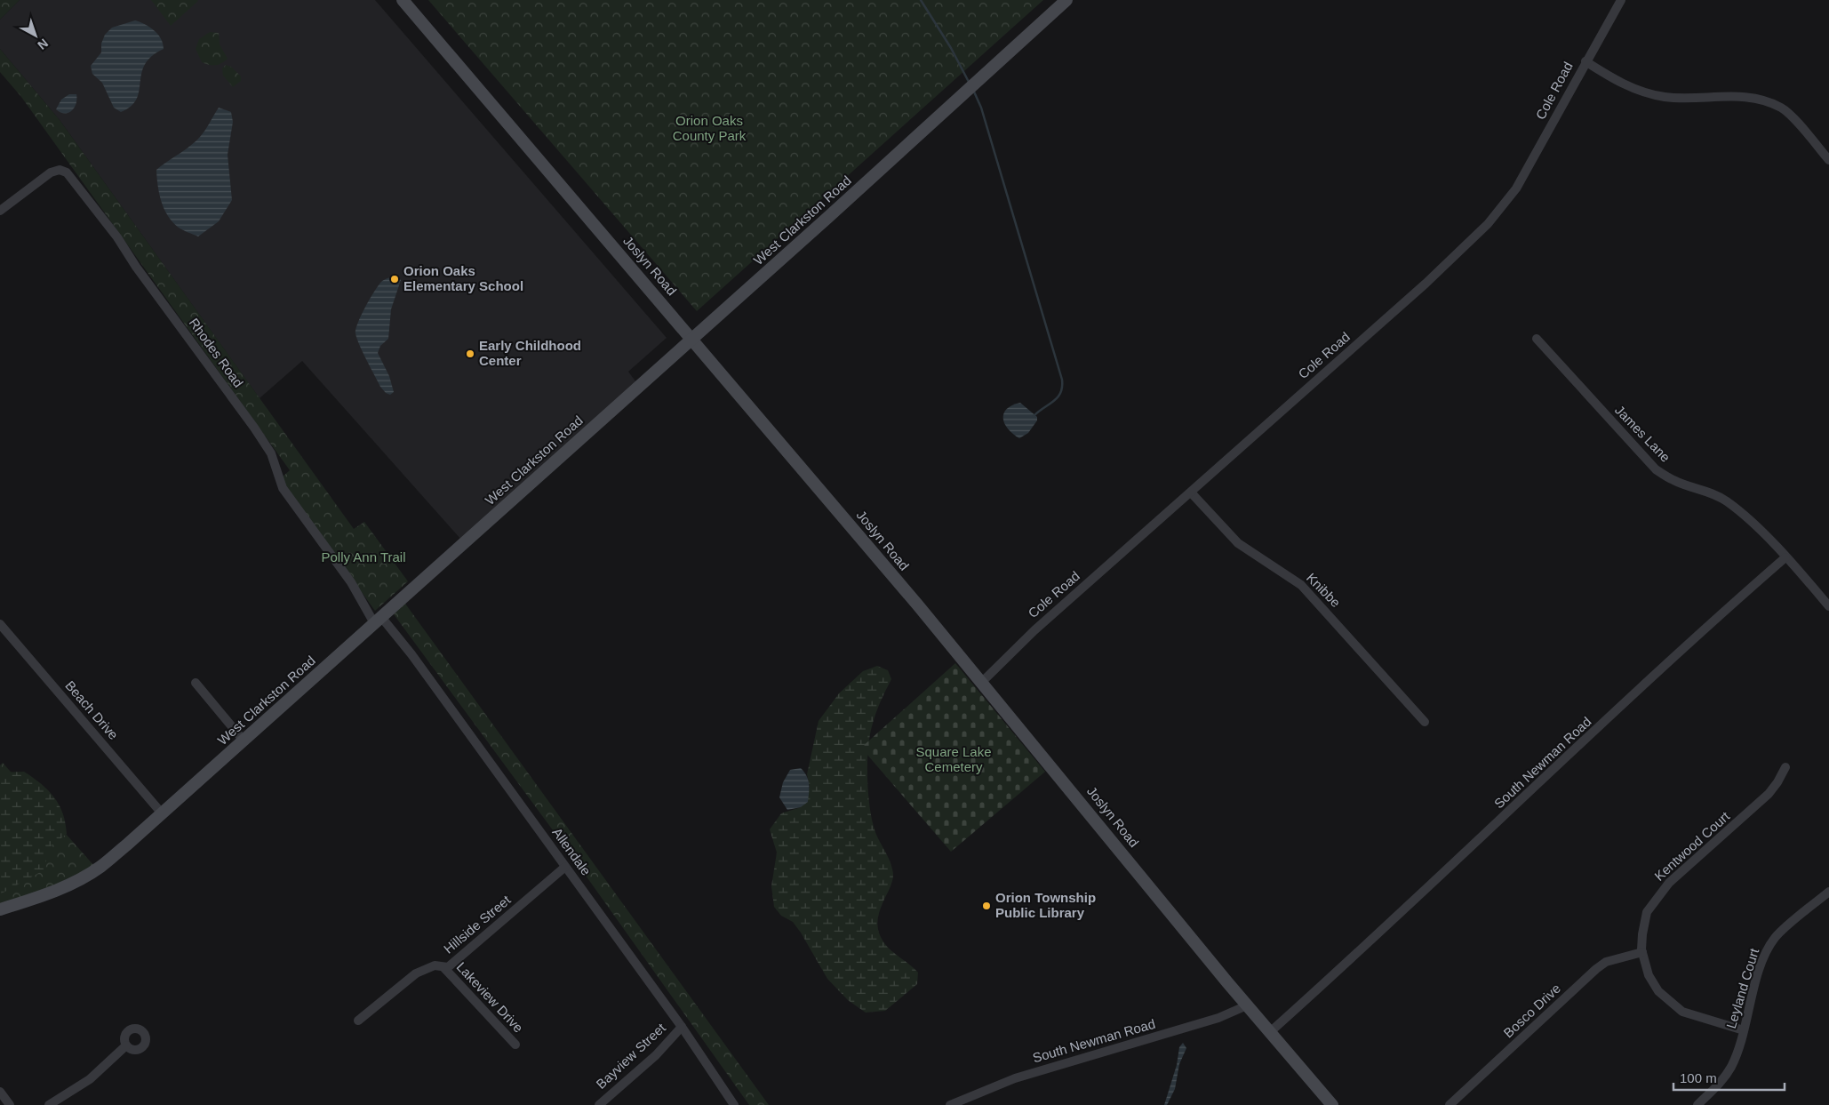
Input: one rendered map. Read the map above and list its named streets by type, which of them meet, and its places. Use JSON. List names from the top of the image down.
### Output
{
  "streets": {
    "street": [
      "Cole Road",
      "West Clarkston Road",
      "Joslyn Road",
      "Rhodes Road",
      "James Lane",
      "Knibbe",
      "Beach Drive",
      "South Newman Road",
      "Kentwood Court",
      "Allendale",
      "Hillside Street",
      "Leyland Court",
      "Lakeview Drive",
      "Bosco Drive",
      "Bayview Street"
    ]
  },
  "crossings": [
    ["Cole Road", "Joslyn Road"],
    ["Cole Road", "Knibbe"],
    ["West Clarkston Road", "Joslyn Road"],
    ["West Clarkston Road", "Rhodes Road"],
    ["West Clarkston Road", "Beach Drive"],
    ["West Clarkston Road", "Allendale"],
    ["Joslyn Road", "South Newman Road"],
    ["Rhodes Road", "Allendale"],
    ["James Lane", "South Newman Road"],
    ["Kentwood Court", "Leyland Court"],
    ["Kentwood Court", "Bosco Drive"],
    ["Allendale", "Hillside Street"],
    ["Allendale", "Bayview Street"],
    ["Hillside Street", "Lakeview Drive"]
  ],
  "parks": ["Orion Oaks County Park", "Polly Ann Trail", "Square Lake Cemetery"],
  "places": ["Orion Oaks Elementary School", "Early Childhood Center", "Orion Township Public Library"],
  "scale_bar": "100 m",
  "north": "bottom right"
}
